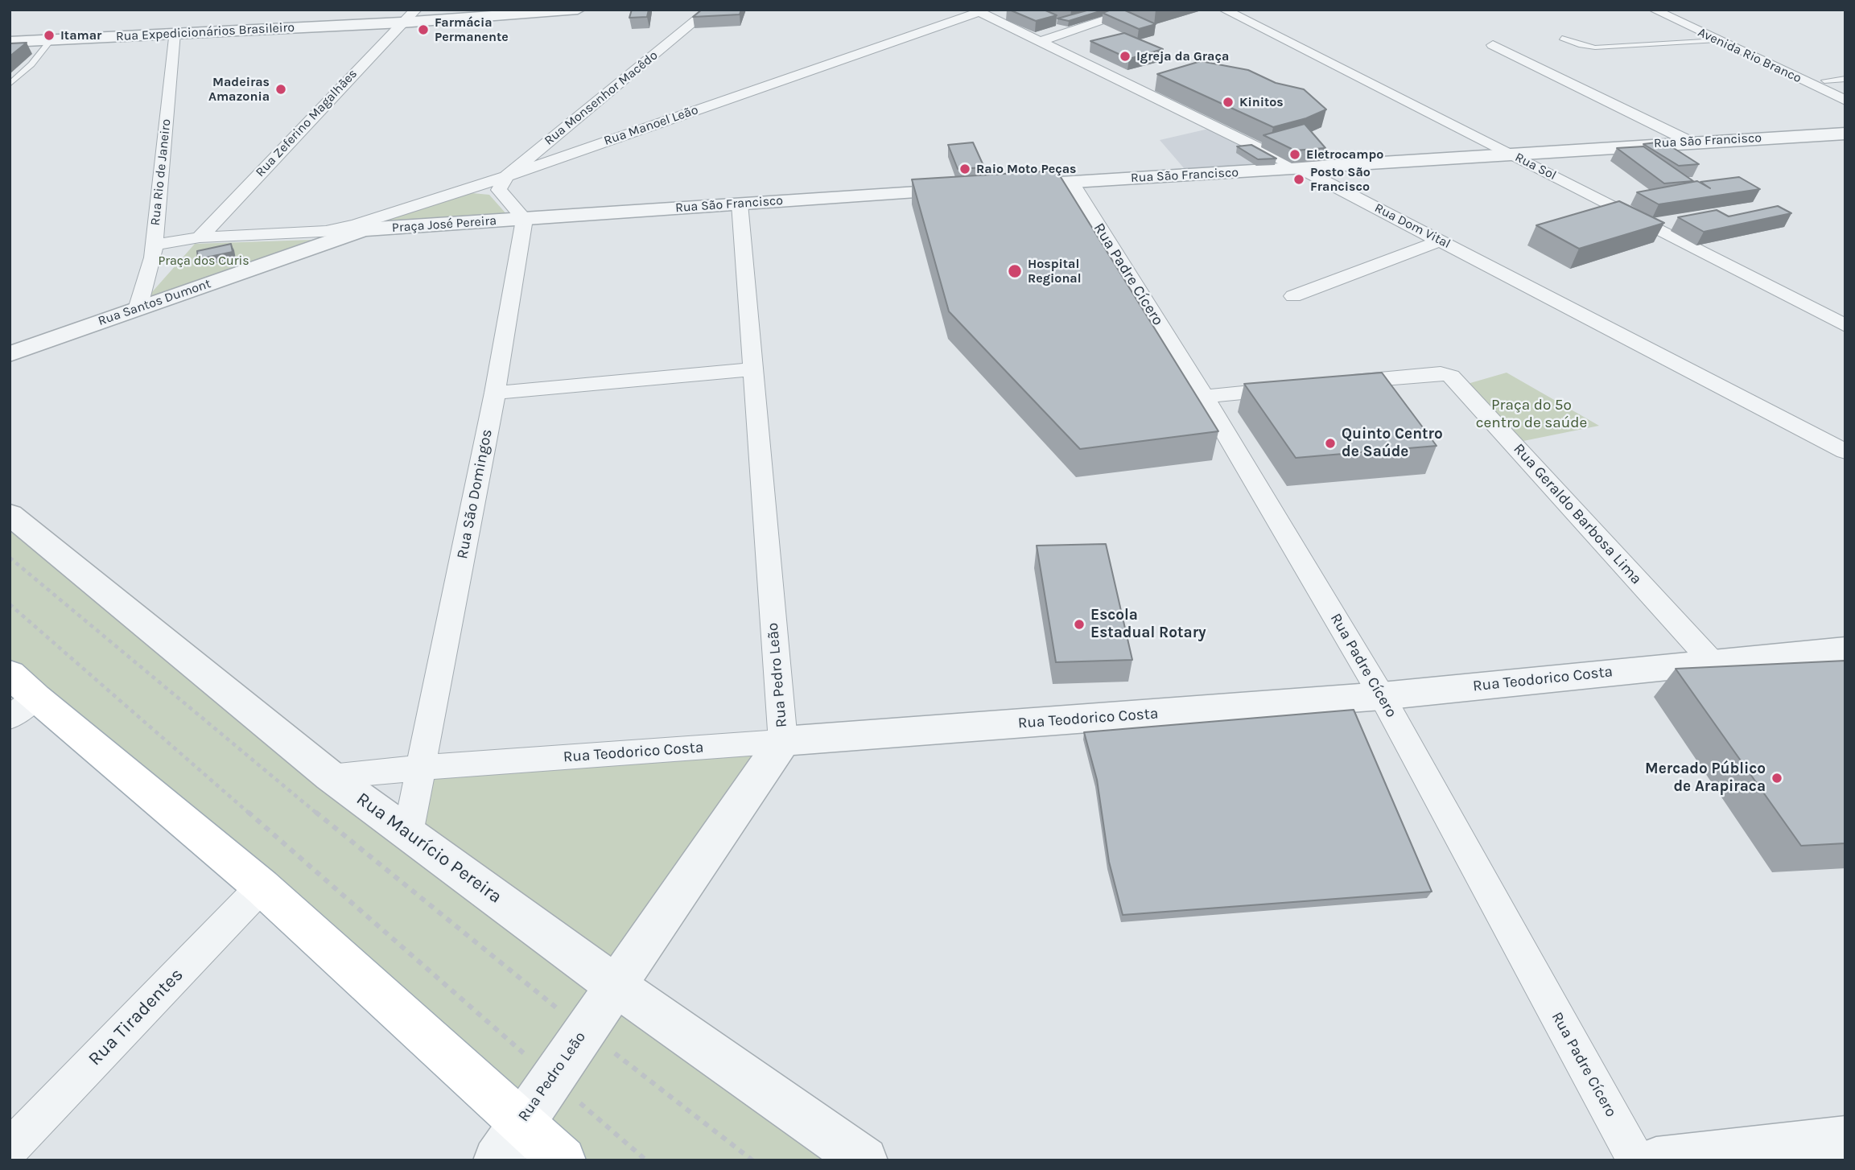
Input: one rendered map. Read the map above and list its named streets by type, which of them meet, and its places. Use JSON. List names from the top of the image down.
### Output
{
  "streets": {
    "street": [
      "Rua Expedicionários Brasileiro",
      "Avenida Rio Branco",
      "Rua Monsenhor Macêdo",
      "Rua Zeferino Magalhães",
      "Rua Manoel Leão",
      "Rua São Francisco",
      "Rua Sol",
      "Rua Rio de Janeiro",
      "Praça José Pereira",
      "Rua Dom Vital",
      "Rua Padre Cícero",
      "Rua Santos Dumont",
      "Rua São Domingos",
      "Rua Geraldo Barbosa Lima",
      "Rua Pedro Leão",
      "Rua Teodorico Costa",
      "Rua Maurício Pereira",
      "Rua Tiradentes"
    ]
  },
  "crossings": [
    ["Rua Expedicionários Brasileiro", "Rua Zeferino Magalhães"],
    ["Rua Expedicionários Brasileiro", "Rua Rio de Janeiro"],
    ["Rua Monsenhor Macêdo", "Rua Manoel Leão"],
    ["Rua Manoel Leão", "Rua Dom Vital"],
    ["Rua São Francisco", "Rua Sol"],
    ["Rua São Francisco", "Praça José Pereira"],
    ["Rua São Francisco", "Rua Dom Vital"],
    ["Rua São Francisco", "Rua Padre Cícero"],
    ["Rua São Francisco", "Rua São Domingos"],
    ["Rua São Francisco", "Rua Pedro Leão"],
    ["Rua Rio de Janeiro", "Rua Santos Dumont"],
    ["Praça José Pereira", "Rua Santos Dumont"],
    ["Praça José Pereira", "Rua São Domingos"],
    ["Rua Padre Cícero", "Rua Teodorico Costa"],
    ["Rua São Domingos", "Rua Teodorico Costa"],
    ["Rua São Domingos", "Rua Maurício Pereira"],
    ["Rua Geraldo Barbosa Lima", "Rua Teodorico Costa"],
    ["Rua Pedro Leão", "Rua Teodorico Costa"],
    ["Rua Pedro Leão", "Rua Maurício Pereira"],
    ["Rua Teodorico Costa", "Rua Maurício Pereira"]
  ],
  "parks": ["Praça dos Curis", "Praça do 5º centro de saúde"],
  "places": [
    "Farmácia Permanente",
    "Itamar",
    "Igreja da Graça",
    "Madeiras Amazonia",
    "Kinitos",
    "Eletrocampo",
    "Raio Moto Peças",
    "Posto São Francisco",
    "Hospital Regional",
    "Quinto Centro de Saúde",
    "Escola Estadual Rotary",
    "Mercado Público de Arapiraca"
  ]
}
